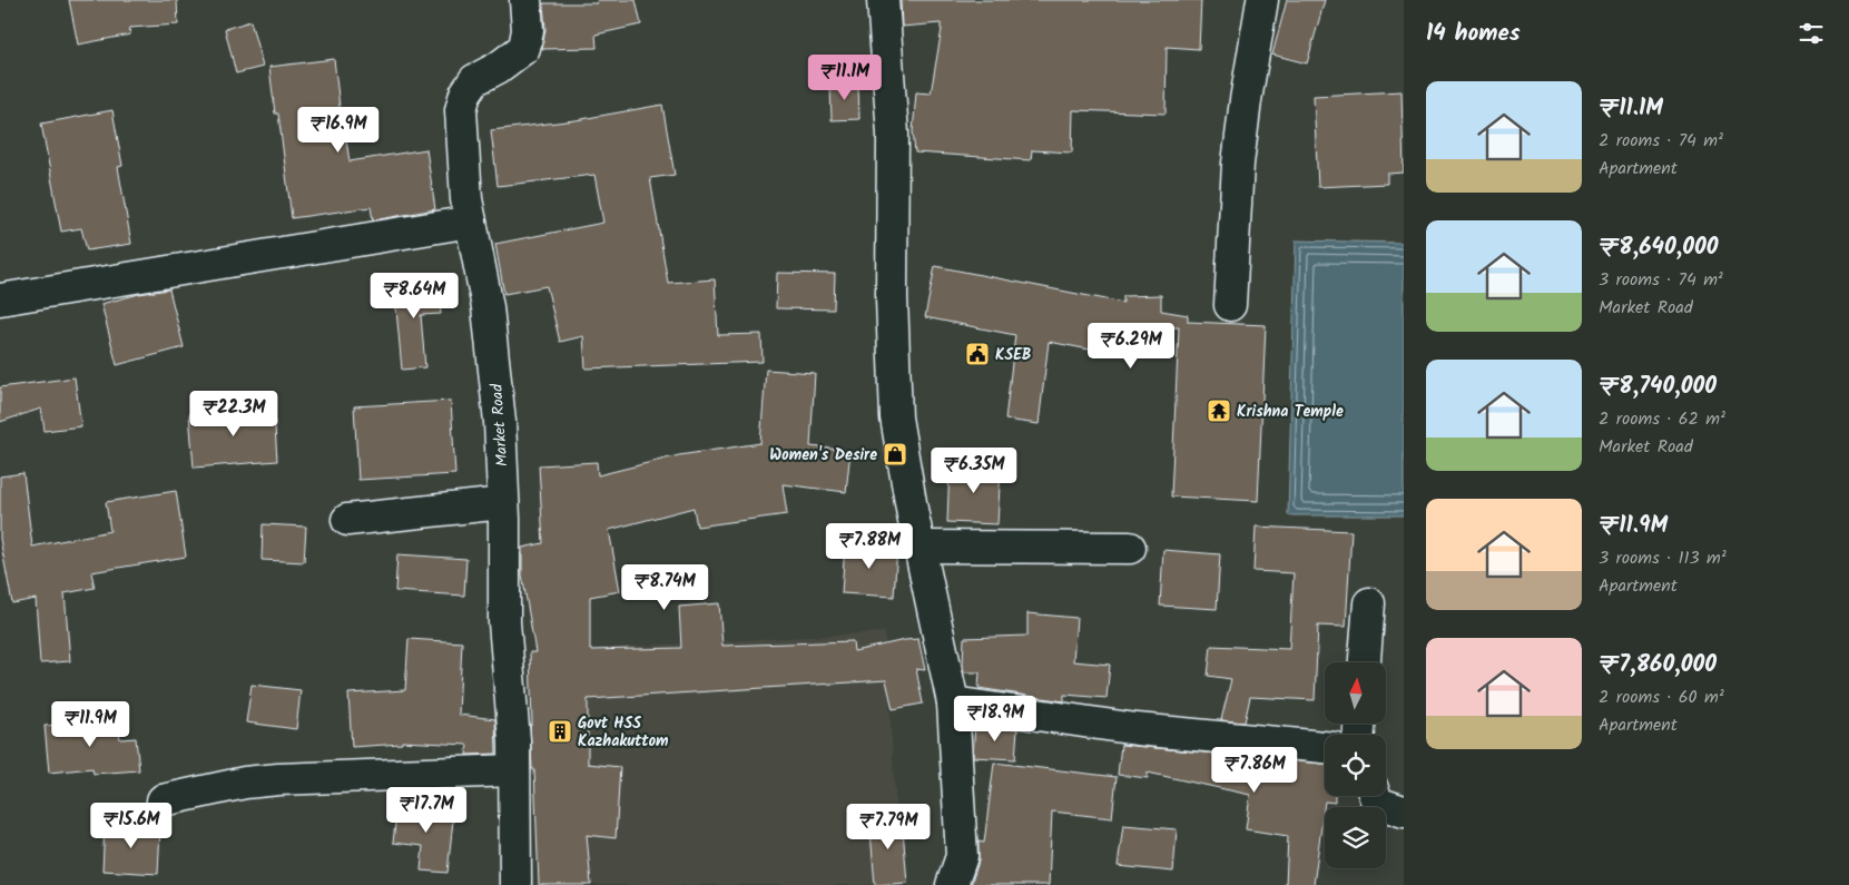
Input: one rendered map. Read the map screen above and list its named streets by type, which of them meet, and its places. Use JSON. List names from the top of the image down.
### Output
{
  "streets": {
    "street": ["Market Road"]
  },
  "places": {
    "public building": ["KSEB"],
    "temple": ["Krishna Temple"],
    "shop": ["Women's Desire"],
    "building": ["Govt HSS Kazhakuttom"]
  },
  "north": "top",
  "page": {
    "heading": "14 homes",
    "price": [
      "₹11.1M",
      "₹16.9M",
      "₹8.64M",
      "₹6.29M",
      "₹22.3M",
      "₹6.35M",
      "₹7.88M",
      "₹8.74M",
      "₹18.9M",
      "₹11.9M",
      "₹7.86M",
      "₹17.7M",
      "₹15.6M",
      "₹7.79M"
    ],
    "list": [
      {
        "name": "₹11.1M",
        "note": "2 rooms · 74 m² · Apartment"
      },
      {
        "name": "₹8,640,000",
        "note": "3 rooms · 74 m² · Market Road"
      },
      {
        "name": "₹8,740,000",
        "note": "2 rooms · 62 m² · Market Road"
      },
      {
        "name": "₹11.9M",
        "note": "3 rooms · 113 m² · Apartment"
      },
      {
        "name": "₹7,860,000",
        "note": "2 rooms · 60 m² · Apartment"
      }
    ]
  }
}
